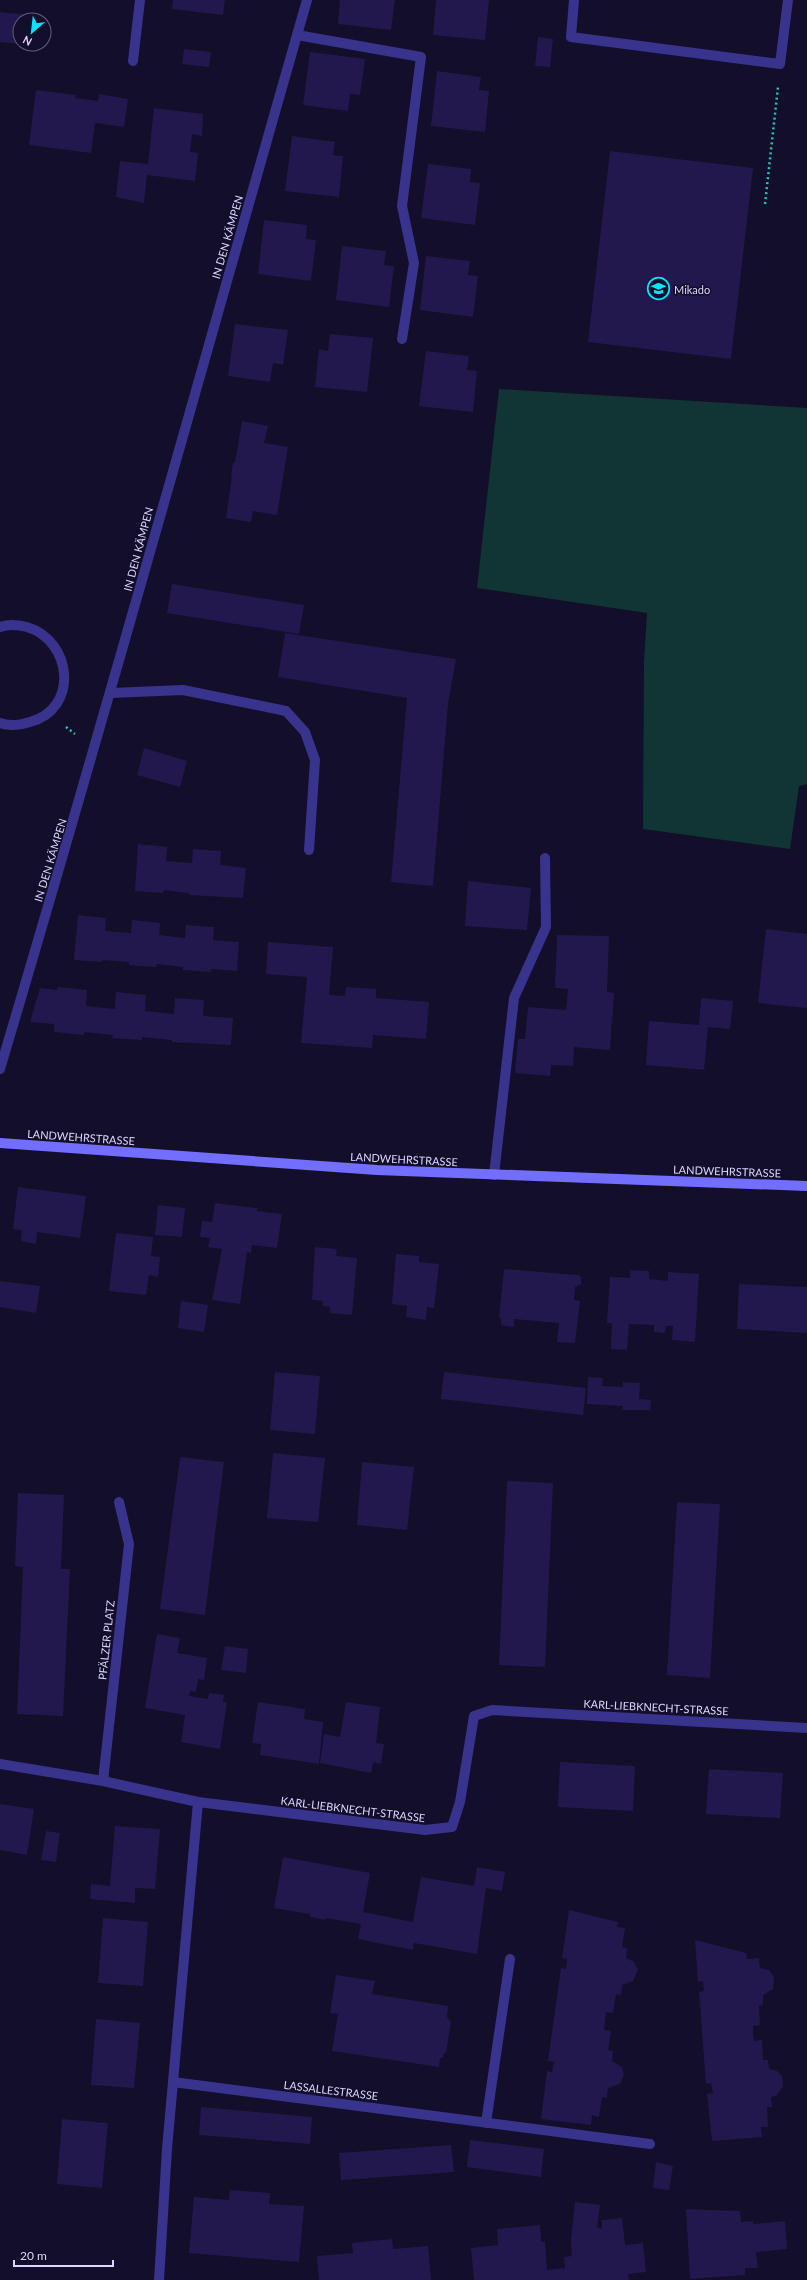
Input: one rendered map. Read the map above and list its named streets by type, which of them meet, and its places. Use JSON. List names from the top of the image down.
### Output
{
  "streets": {
    "main road": ["LANDWEHRSTRASSE"],
    "street": [
      "IN DEN KÄMPEN",
      "PFÄLZER PLATZ",
      "KARL-LIEBKNECHT-STRASSE",
      "LASSALLESTRASSE"
    ]
  },
  "crossings": [
    ["PFÄLZER PLATZ", "KARL-LIEBKNECHT-STRASSE"]
  ],
  "places": {
    "school or university": ["Mikado"]
  },
  "scale_bar": "20 m",
  "north": "bottom left"
}
